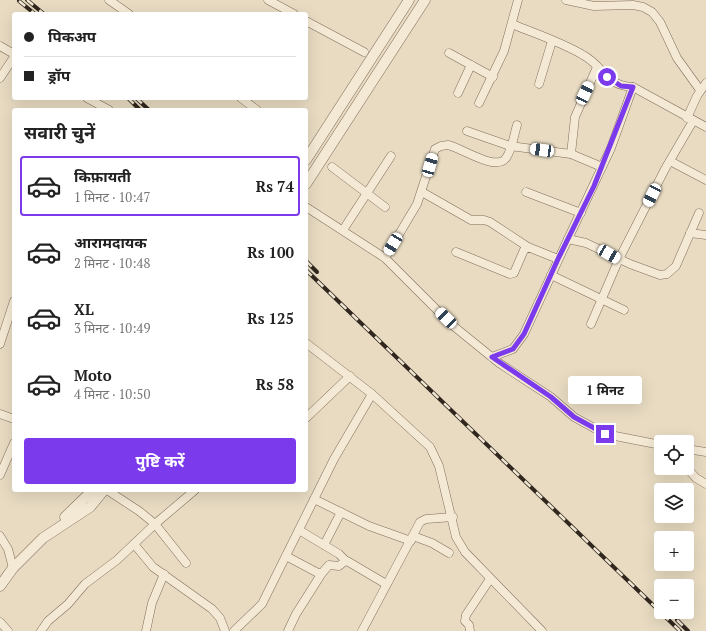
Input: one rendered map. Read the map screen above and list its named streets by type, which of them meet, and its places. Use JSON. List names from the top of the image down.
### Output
{
  "page": {
    "banner": ["पिकअप", "ड्रॉप"],
    "heading": "सवारी चुनें",
    "list": [
      {
        "name": "किफ़ायती",
        "note": "1 मिनट · 10:47",
        "value": "Rs 74"
      },
      {
        "name": "आरामदायक",
        "note": "2 मिनट · 10:48",
        "value": "Rs 100"
      },
      {
        "name": "XL",
        "note": "3 मिनट · 10:49",
        "value": "Rs 125"
      },
      {
        "name": "Moto",
        "note": "4 मिनट · 10:50",
        "value": "Rs 58"
      }
    ],
    "bubble": "1 मिनट",
    "buttons": "पुष्टि करें",
    "map_buttons": ["+", "−"]
  }
}
